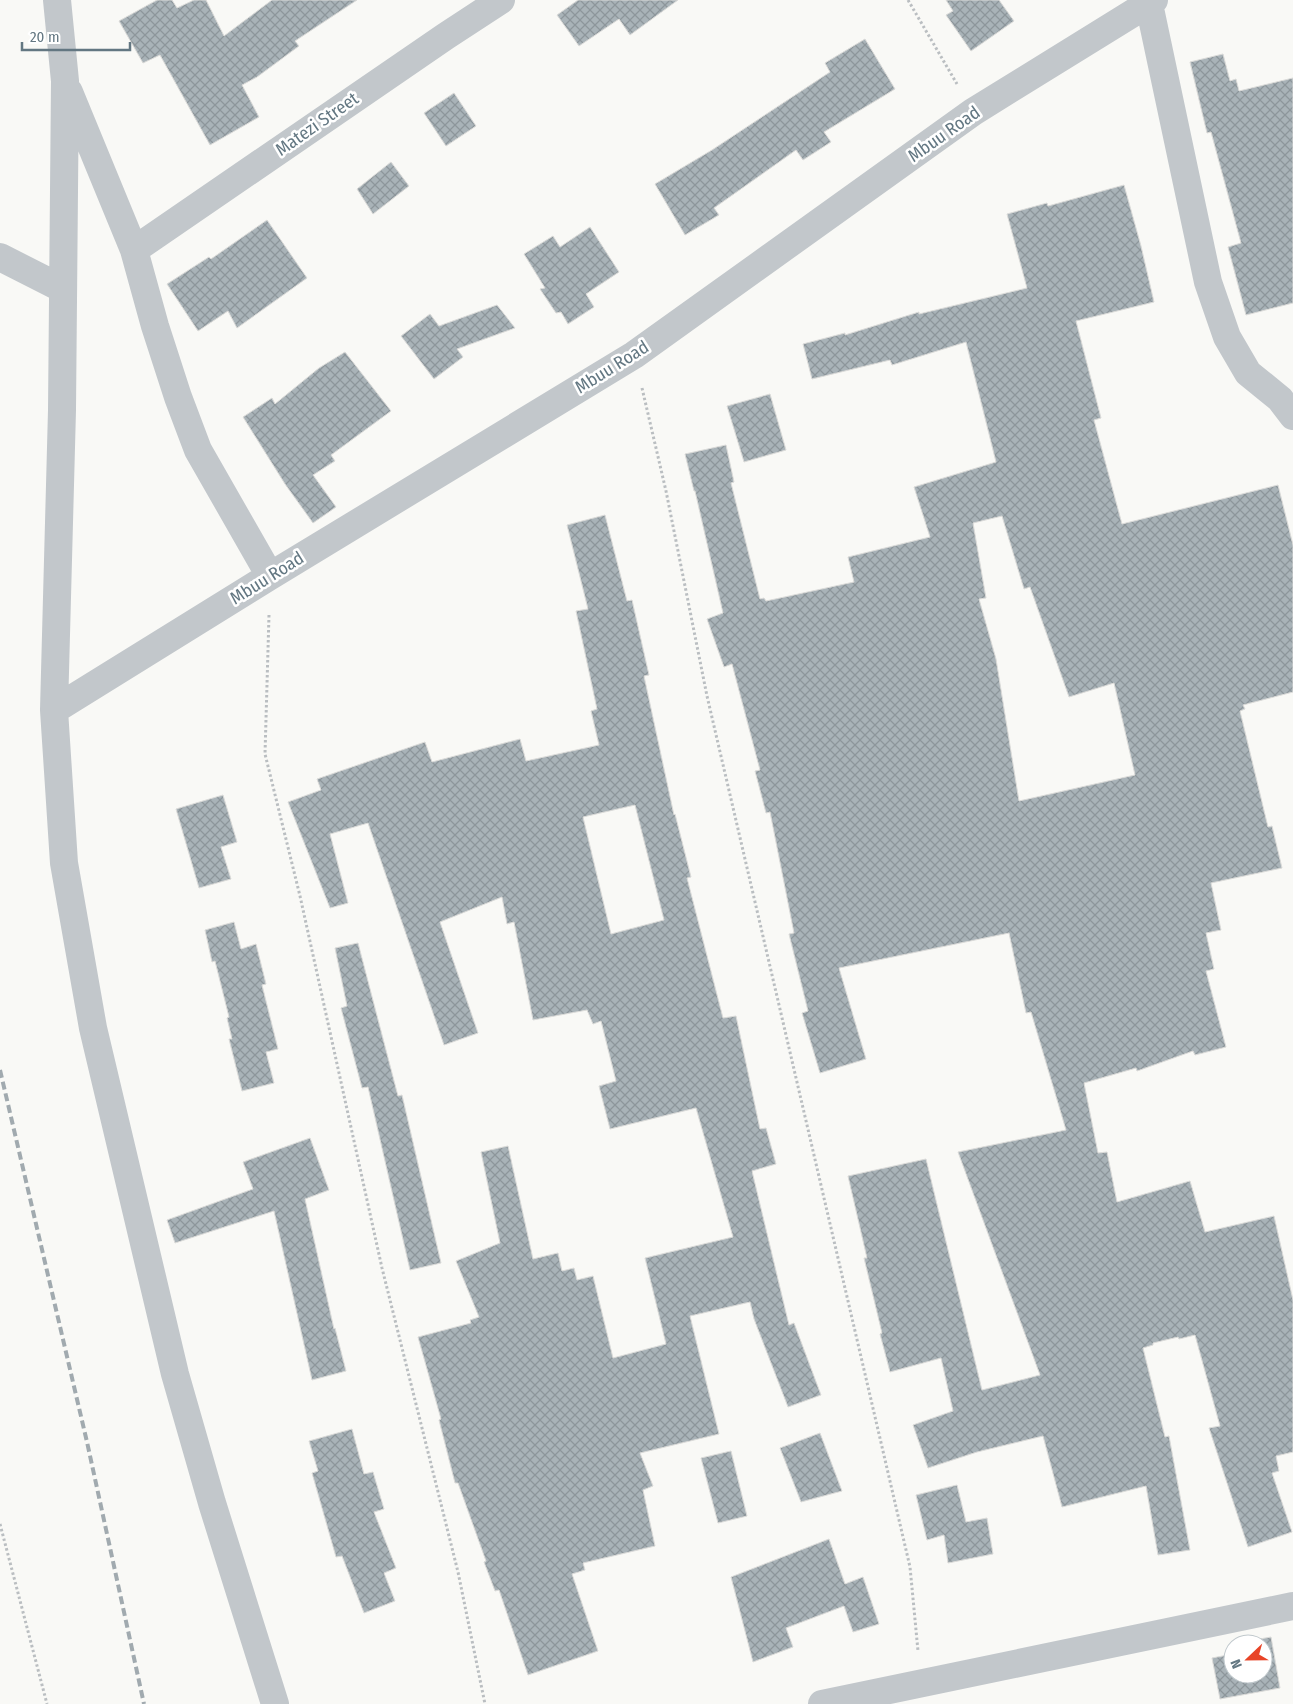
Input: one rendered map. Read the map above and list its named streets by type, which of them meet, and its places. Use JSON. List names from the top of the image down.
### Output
{
  "streets": {
    "street": ["Matezi Street", "Mbuu Road"]
  },
  "scale_bar": "20 m",
  "north": "left"
}
